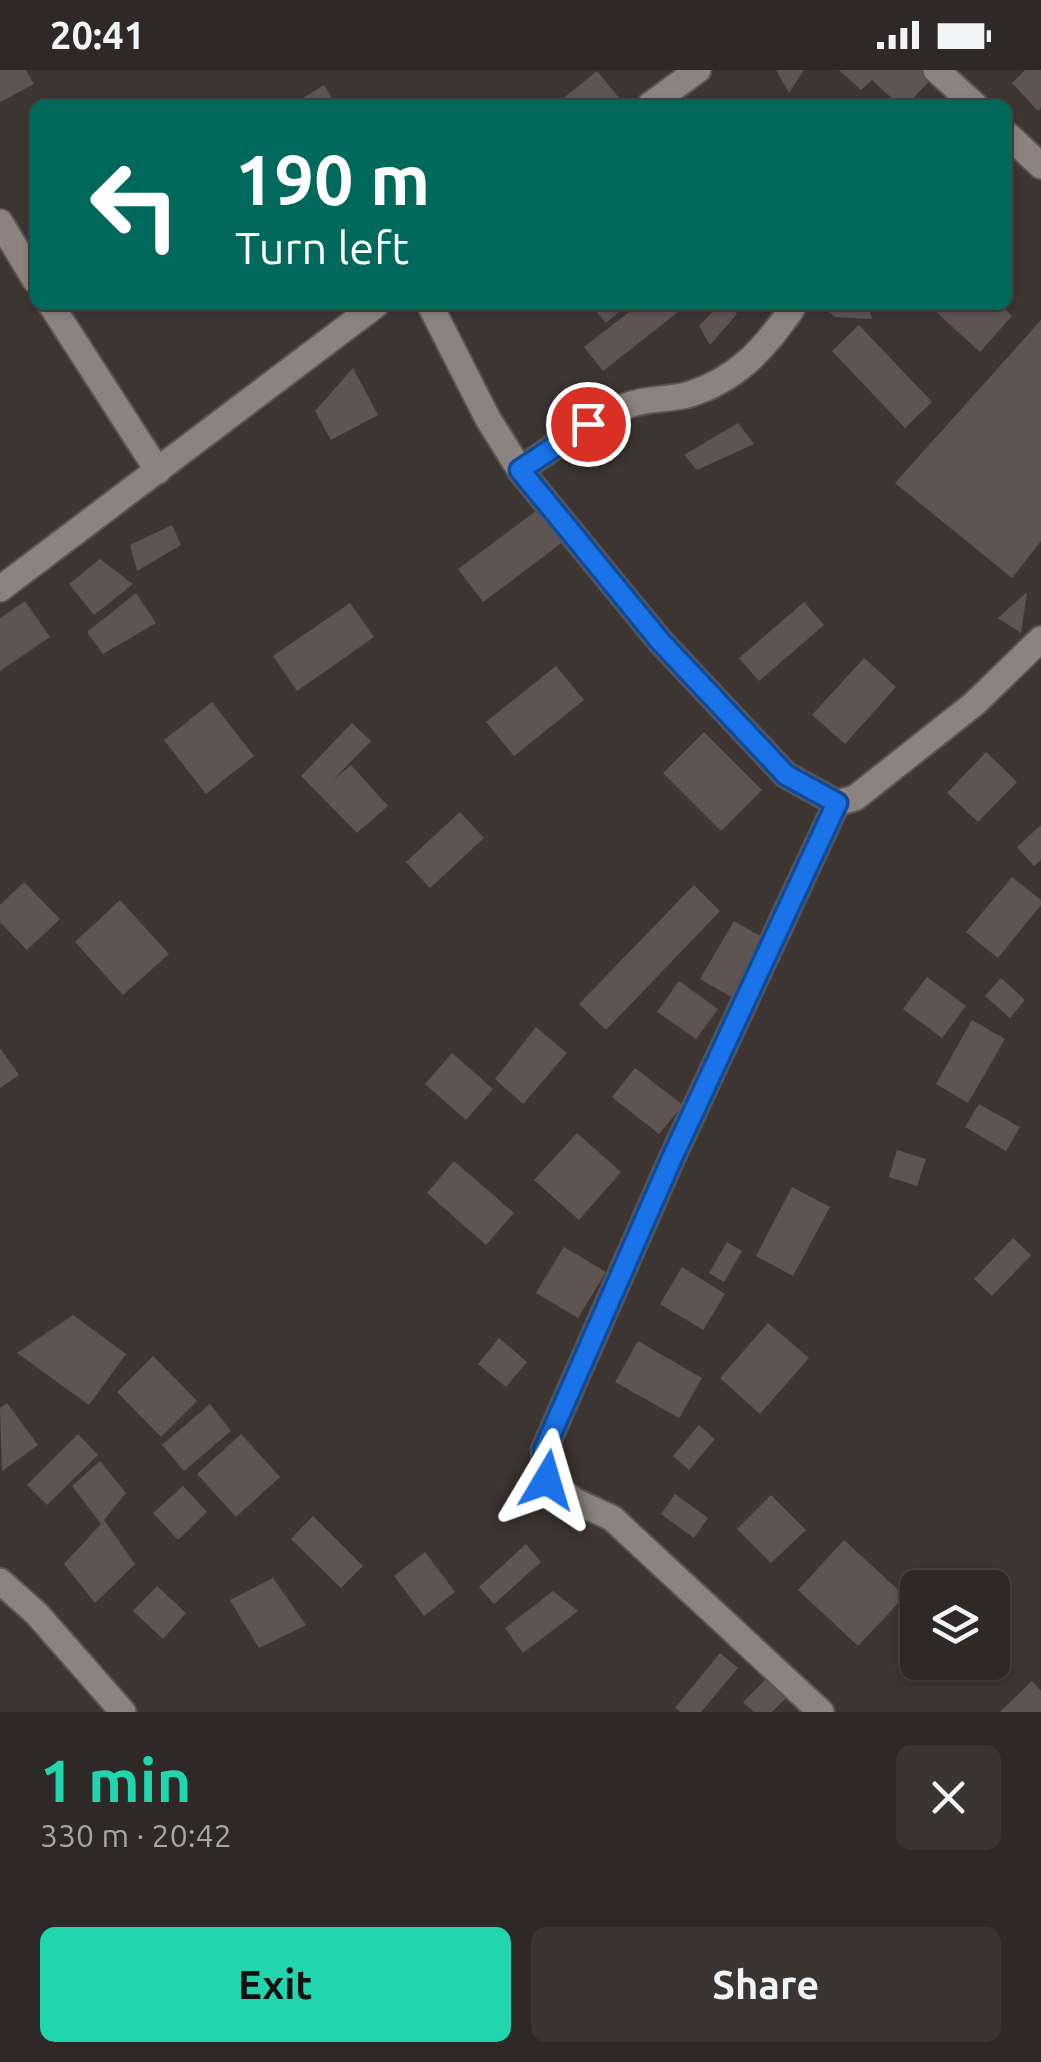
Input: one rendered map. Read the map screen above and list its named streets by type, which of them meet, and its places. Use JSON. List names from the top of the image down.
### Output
{
  "page": {
    "status": "20:41",
    "turn": ["190 m", "Turn left"],
    "heading": ["1 min", "330 m · 20:42"],
    "buttons": ["Exit", "Share"]
  }
}
